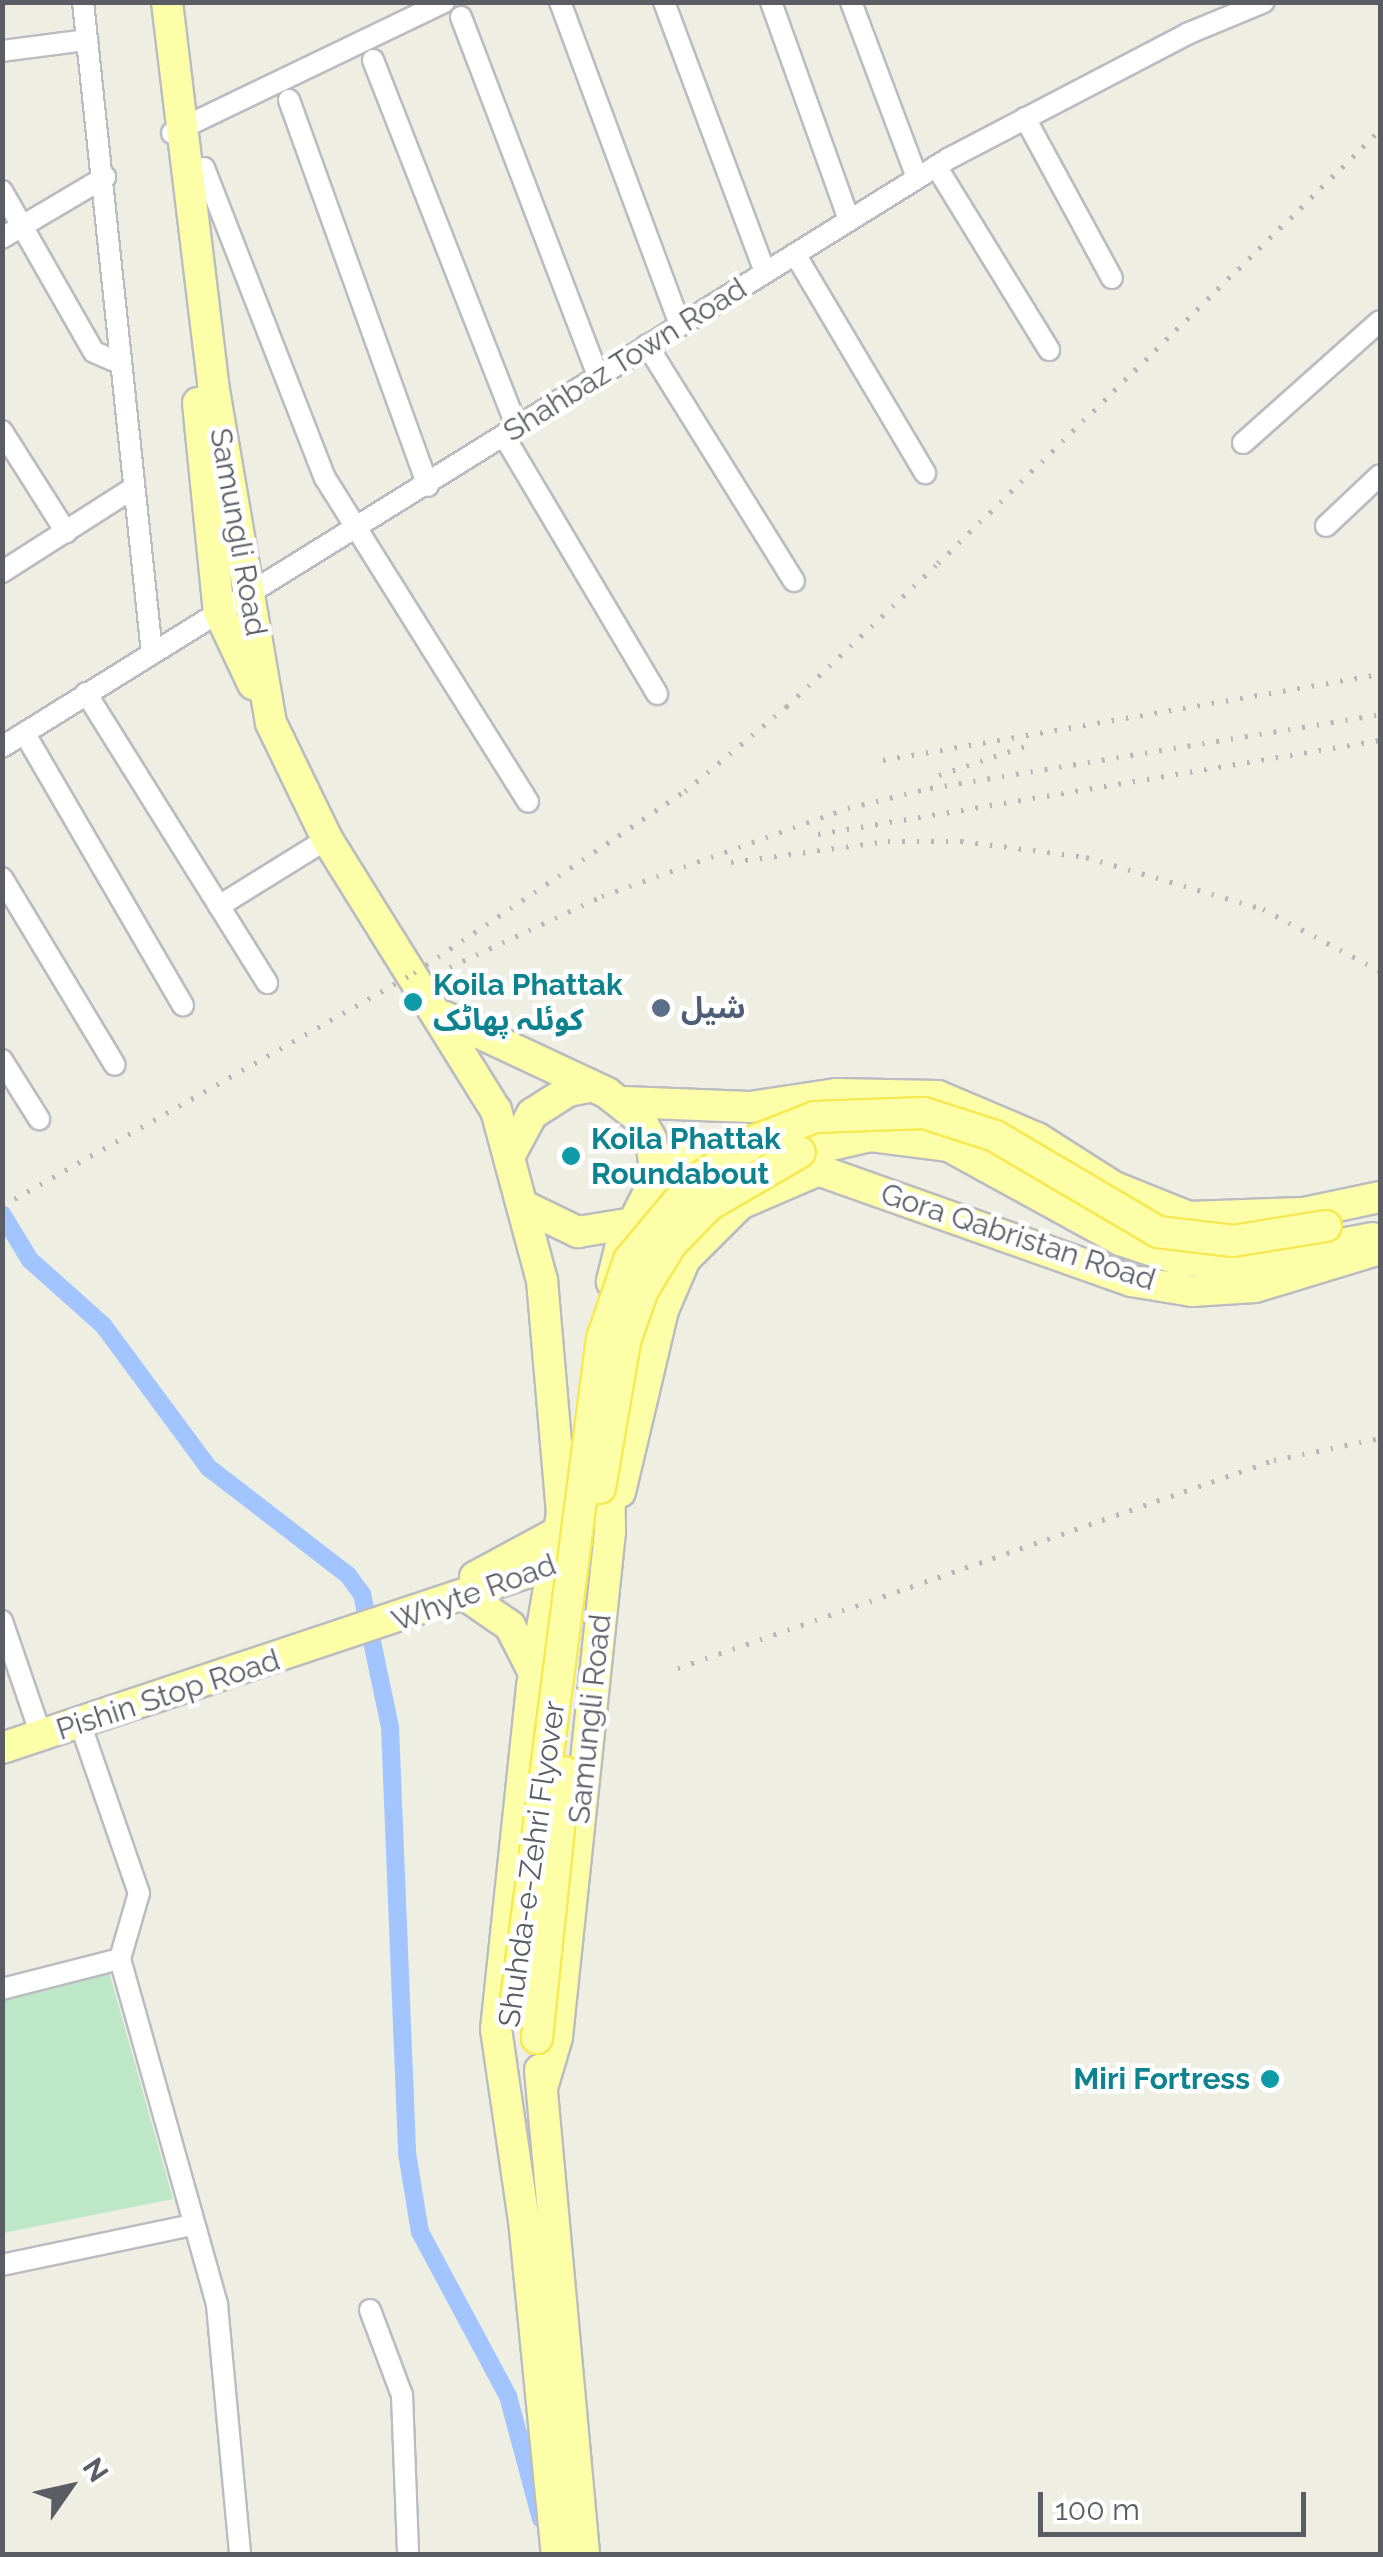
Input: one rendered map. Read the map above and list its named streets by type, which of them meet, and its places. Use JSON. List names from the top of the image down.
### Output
{
  "streets": {
    "main road": [
      "Samungli Road",
      "Gora Qabristan Road",
      "Whyte Road",
      "Pishin Stop Road",
      "Shuhda-e-Zehri Flyover"
    ],
    "street": ["Shahbaz Town Road"]
  },
  "crossings": [
    ["Shahbaz Town Road", "Samungli Road"],
    ["Samungli Road", "Gora Qabristan Road"],
    ["Samungli Road", "Whyte Road"],
    ["Samungli Road", "Shuhda-e-Zehri Flyover"],
    ["Whyte Road", "Pishin Stop Road"]
  ],
  "places": [
    "Koila Phattak کوئلہ پھاٹک",
    "شیل",
    "Koila Phattak Roundabout",
    "Miri Fortress"
  ],
  "scale_bar": "100 m",
  "north": "top right"
}
